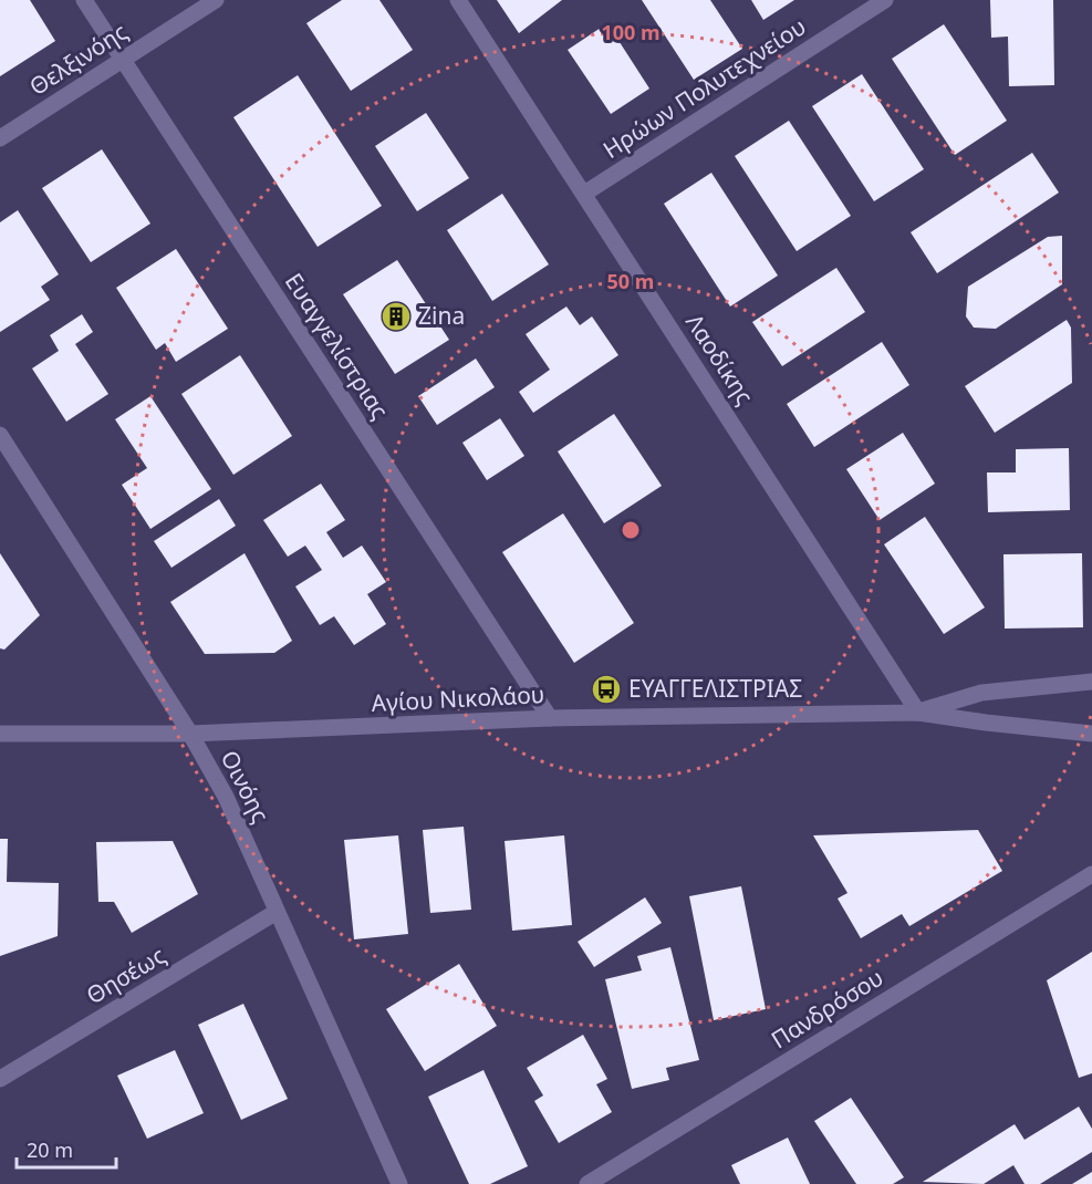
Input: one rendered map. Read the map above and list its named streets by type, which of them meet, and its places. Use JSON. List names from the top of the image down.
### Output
{
  "streets": {
    "street": [
      "Θελξινόης",
      "Ηρώων Πολυτεχνείου",
      "Ευαγγελίστριας",
      "Λαοδίκης",
      "Αγίου Νικολάου",
      "Οινόης",
      "Θησέως",
      "Πανδρόσου"
    ]
  },
  "crossings": [
    ["Θελξινόης", "Ευαγγελίστριας"],
    ["Ηρώων Πολυτεχνείου", "Λαοδίκης"],
    ["Ευαγγελίστριας", "Αγίου Νικολάου"],
    ["Λαοδίκης", "Αγίου Νικολάου"],
    ["Αγίου Νικολάου", "Οινόης"],
    ["Οινόης", "Θησέως"]
  ],
  "places": {
    "building": ["Zina"],
    "bus stop": ["ΕΥΑΓΓΕΛΙΣΤΡΙΑΣ"]
  },
  "scale_bar": "20 m",
  "rings": ["100 m", "50 m"]
}
